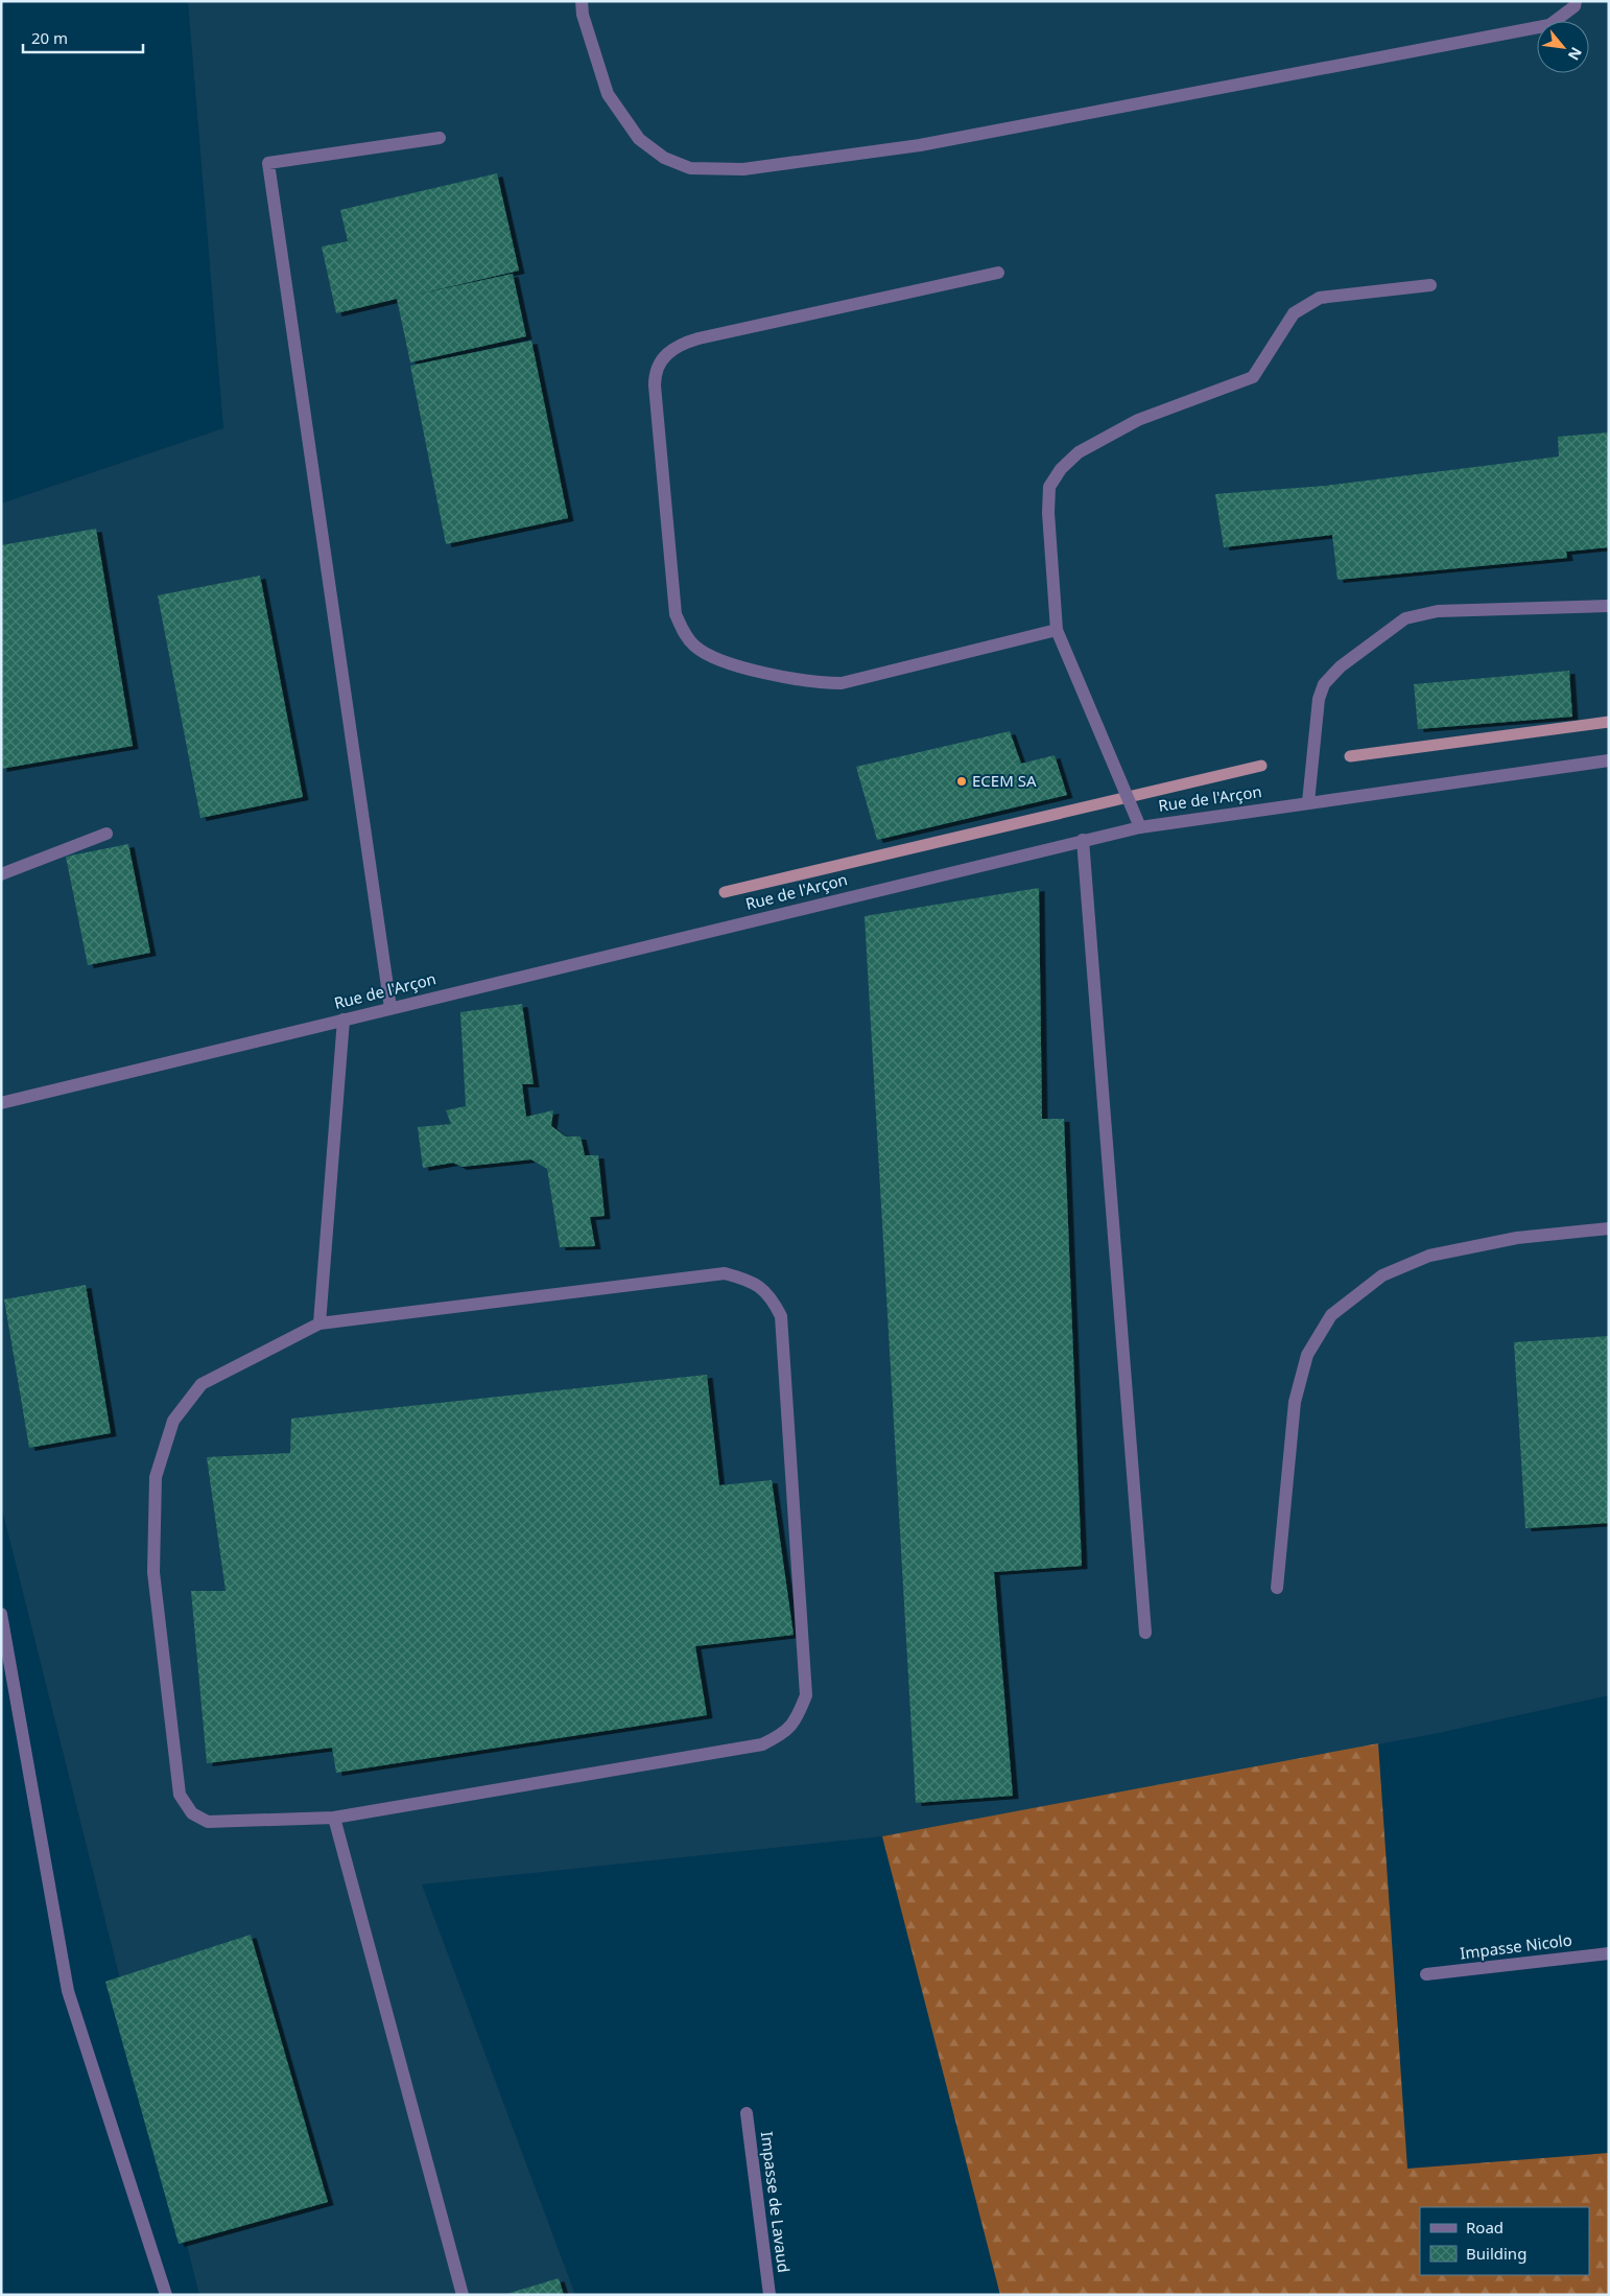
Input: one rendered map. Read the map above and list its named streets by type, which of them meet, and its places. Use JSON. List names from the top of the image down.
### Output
{
  "streets": {
    "street": ["Rue de l'Arçon", "Impasse Nicolo", "Impasse de Lavaud"]
  },
  "places": ["ECEM SA"],
  "legend": ["Road", "Building"],
  "scale_bar": "20 m",
  "north": "bottom right"
}
